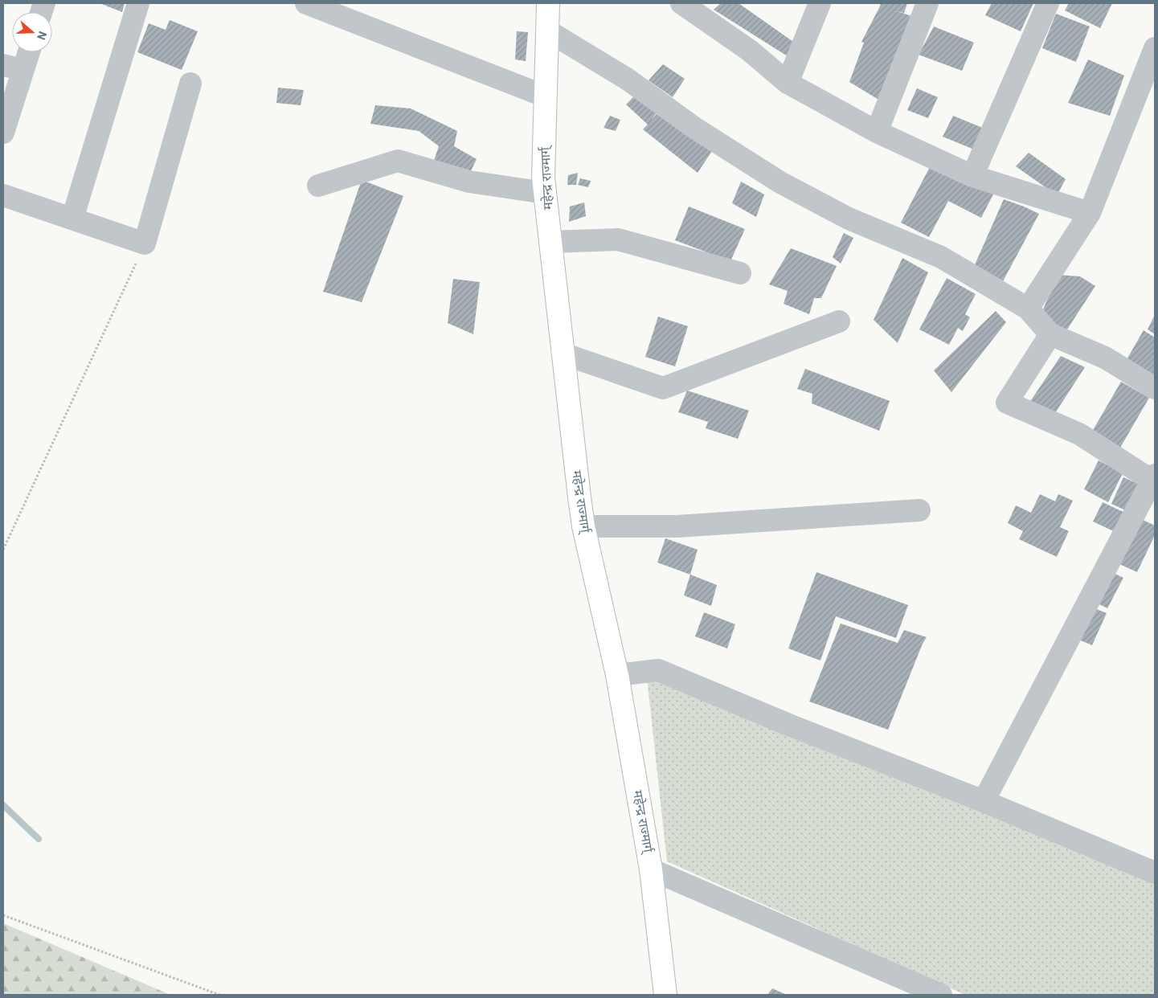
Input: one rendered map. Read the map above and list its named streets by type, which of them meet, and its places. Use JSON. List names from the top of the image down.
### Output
{
  "streets": {
    "highway": ["महेन्द्र राज्मार्ग्"]
  },
  "north": "right"
}
